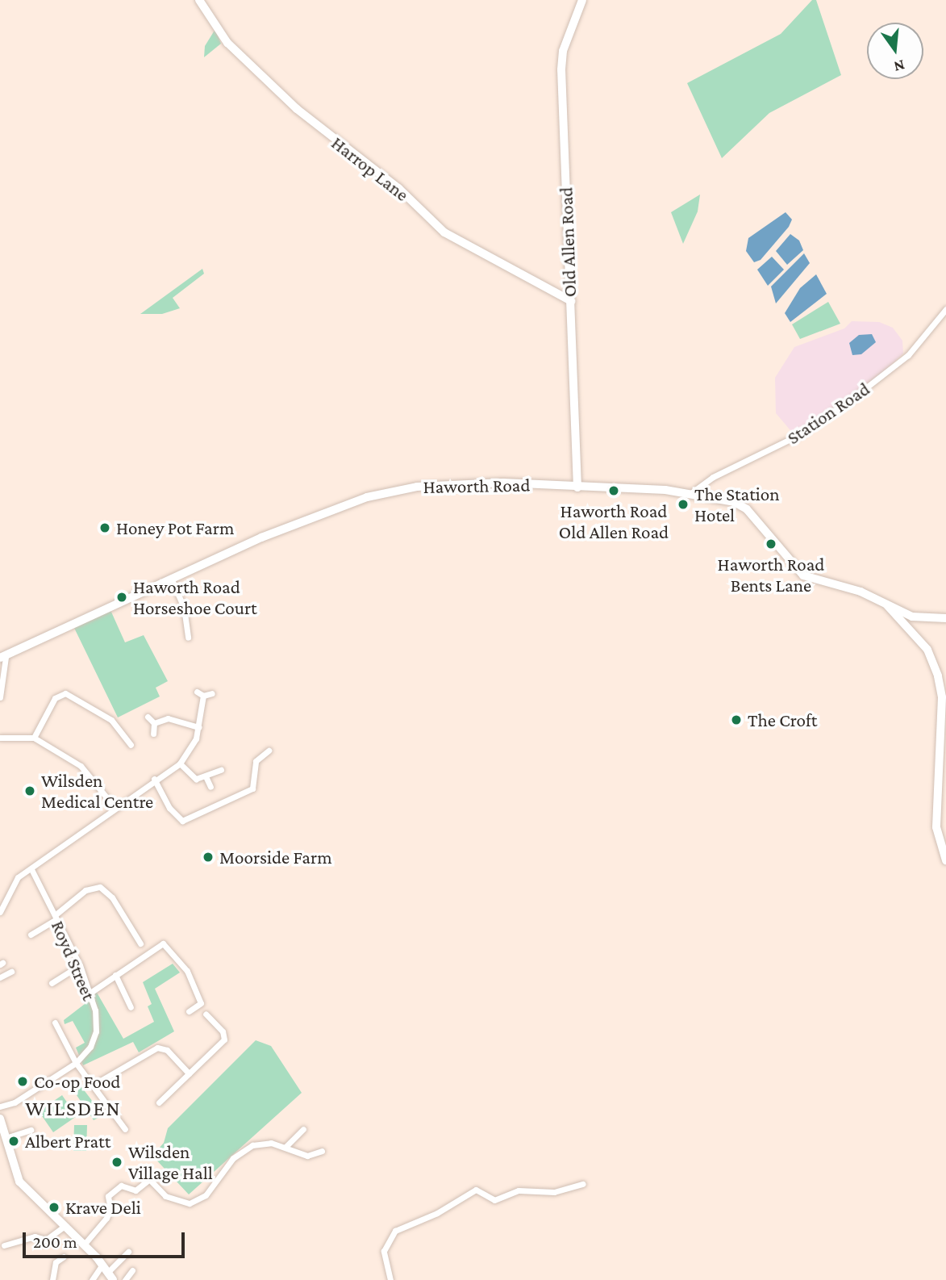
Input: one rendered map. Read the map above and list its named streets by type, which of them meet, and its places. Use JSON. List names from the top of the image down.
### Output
{
  "streets": {
    "street": [
      "Harrop Lane",
      "Old Allen Road",
      "Station Road",
      "Haworth Road",
      "Royd Street"
    ]
  },
  "crossings": [
    ["Harrop Lane", "Old Allen Road"],
    ["Old Allen Road", "Haworth Road"],
    ["Station Road", "Haworth Road"]
  ],
  "districts": ["WILSDEN"],
  "places": [
    "Haworth Road Old Allen Road",
    "The Station Hotel",
    "Honey Pot Farm",
    "Haworth Road Bents Lane",
    "Haworth Road Horseshoe Court",
    "The Croft",
    "Wilsden Medical Centre",
    "Moorside Farm",
    "Co-op Food",
    "Albert Pratt",
    "Wilsden Village Hall",
    "Krave Deli"
  ],
  "scale_bar": "200 m",
  "north": "bottom"
}
